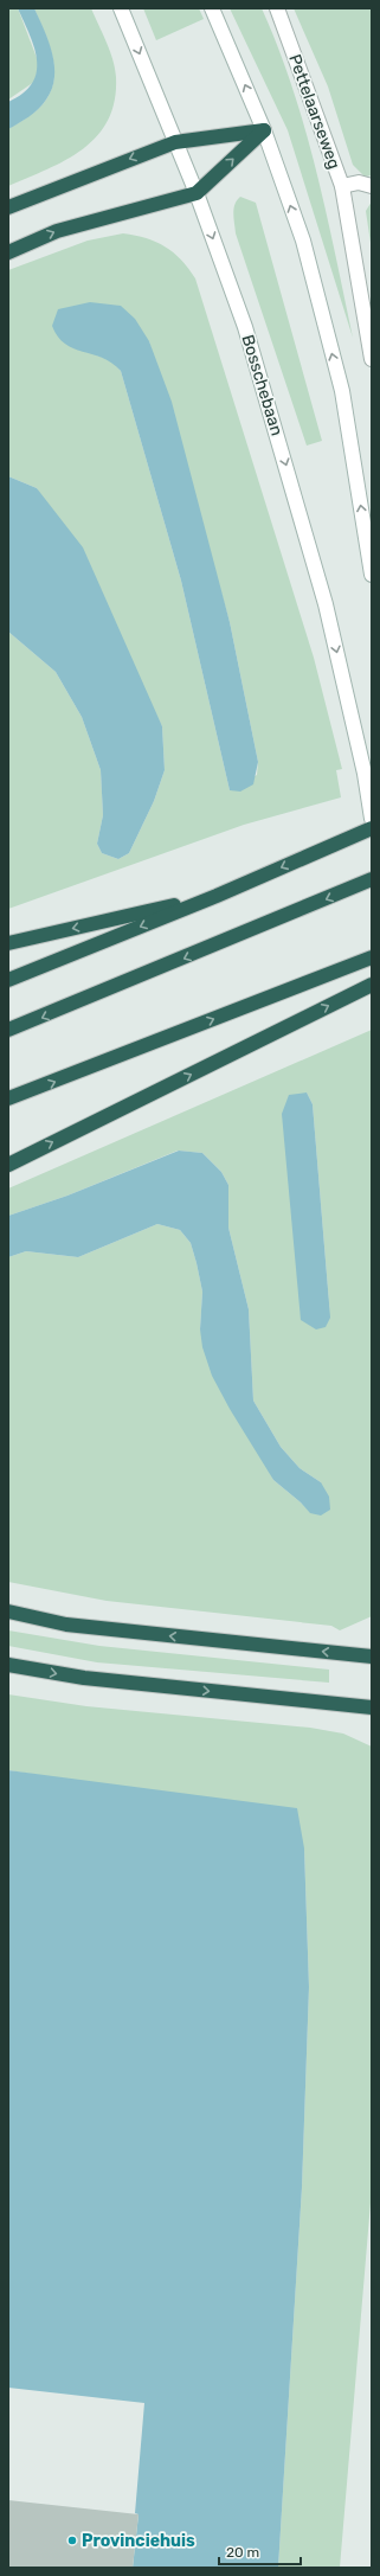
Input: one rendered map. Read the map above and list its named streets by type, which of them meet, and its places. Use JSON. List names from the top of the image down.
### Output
{
  "streets": {
    "main road": ["Pettelaarseweg", "Bosschebaan"]
  },
  "places": ["Provinciehuis"],
  "scale_bar": "20 m"
}
